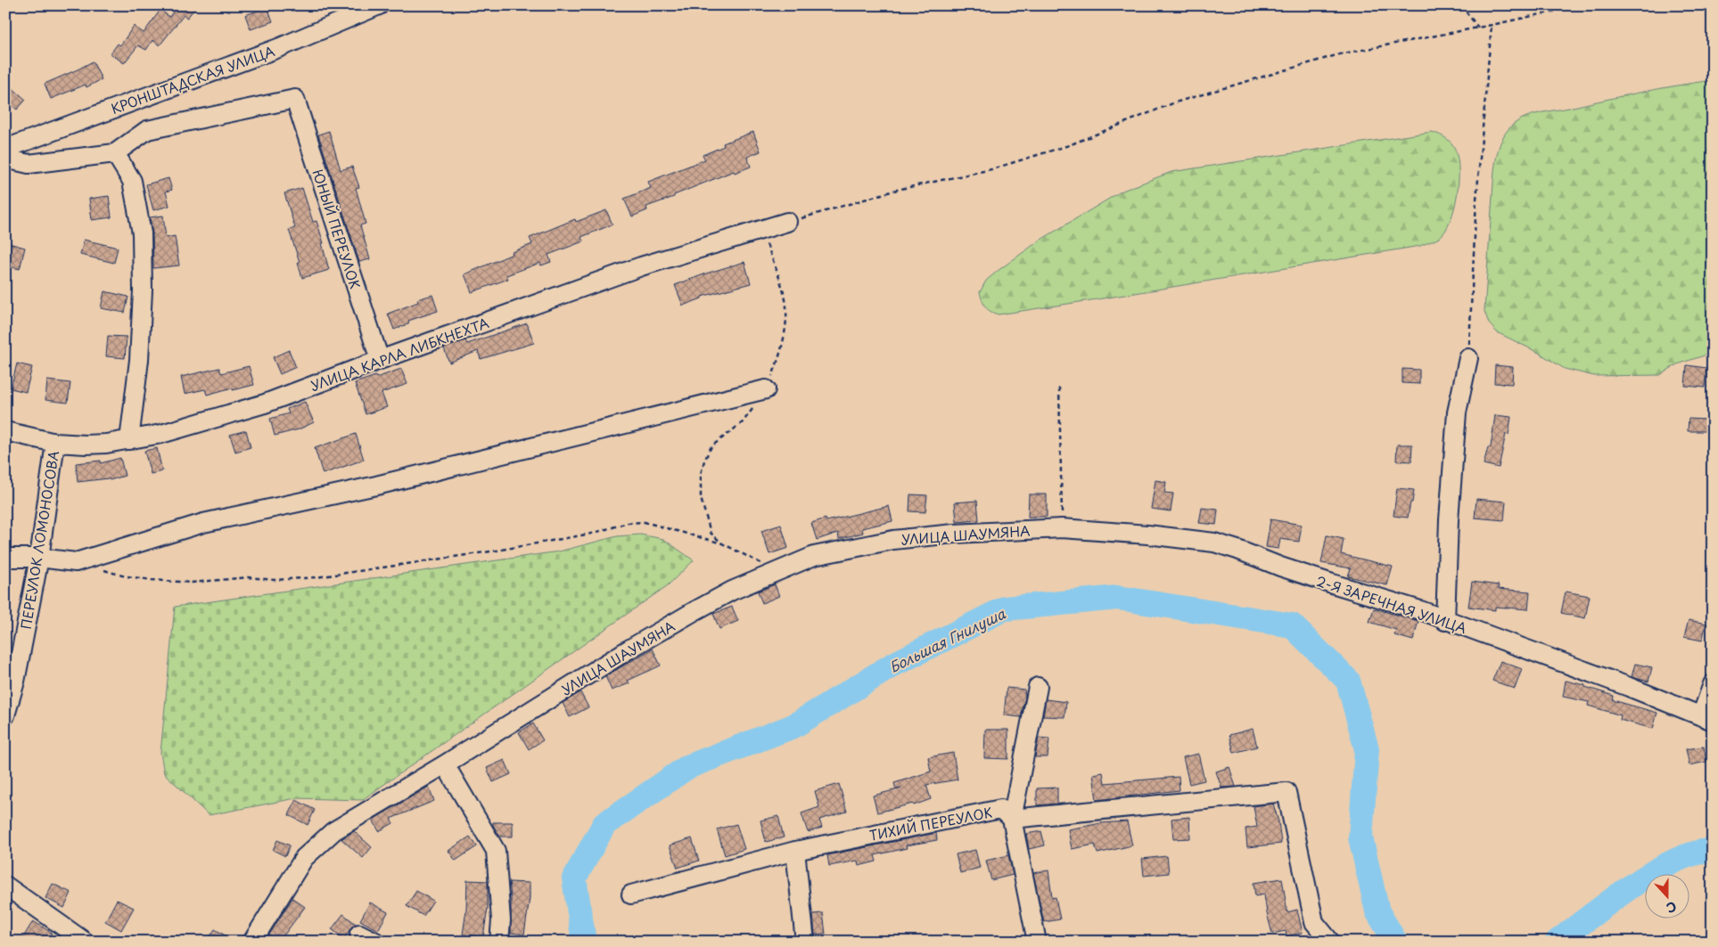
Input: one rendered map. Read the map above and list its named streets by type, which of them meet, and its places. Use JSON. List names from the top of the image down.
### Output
{
  "streets": {
    "street": [
      "КРОНШТАДСКАЯ УЛИЦА",
      "ЮНЫЙ ПЕРЕУЛОК",
      "УЛИЦА КАРЛА ЛИБКНЕХТА",
      "УЛИЦА ШАУМЯНА",
      "ПЕРЕУЛОК ЛОМОНОСОВА",
      "2-Я ЗАРЕЧНАЯ УЛИЦА",
      "ТИХИЙ ПЕРЕУЛОК"
    ]
  },
  "crossings": [
    ["ЮНЫЙ ПЕРЕУЛОК", "УЛИЦА КАРЛА ЛИБКНЕХТА"],
    ["УЛИЦА КАРЛА ЛИБКНЕХТА", "ПЕРЕУЛОК ЛОМОНОСОВА"],
    ["УЛИЦА ШАУМЯНА", "2-Я ЗАРЕЧНАЯ УЛИЦА"]
  ],
  "water": ["Большая Гнилуша"],
  "north": "bottom"
}
